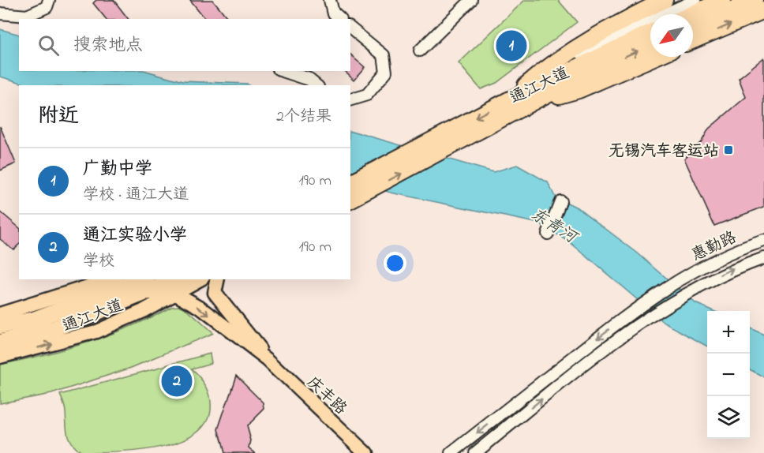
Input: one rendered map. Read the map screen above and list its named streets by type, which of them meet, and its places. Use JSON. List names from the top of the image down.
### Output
{
  "streets": {
    "highway": ["通江大道"],
    "main road": ["庆丰路"],
    "street": ["惠勤路"]
  },
  "water": ["东青河"],
  "places": {
    "transit": ["无锡汽车客运站"]
  },
  "north": "bottom left",
  "page": {
    "search": "搜索地点",
    "pins": ["1", "2"],
    "heading": ["附近", "2个结果"],
    "list": [
      {
        "mark": "1",
        "name": "广勤中学",
        "note": "学校 · 通江大道",
        "value": "190 m"
      },
      {
        "mark": "2",
        "name": "通江实验小学",
        "note": "学校",
        "value": "190 m"
      }
    ],
    "map_buttons": ["+", "−"]
  }
}
